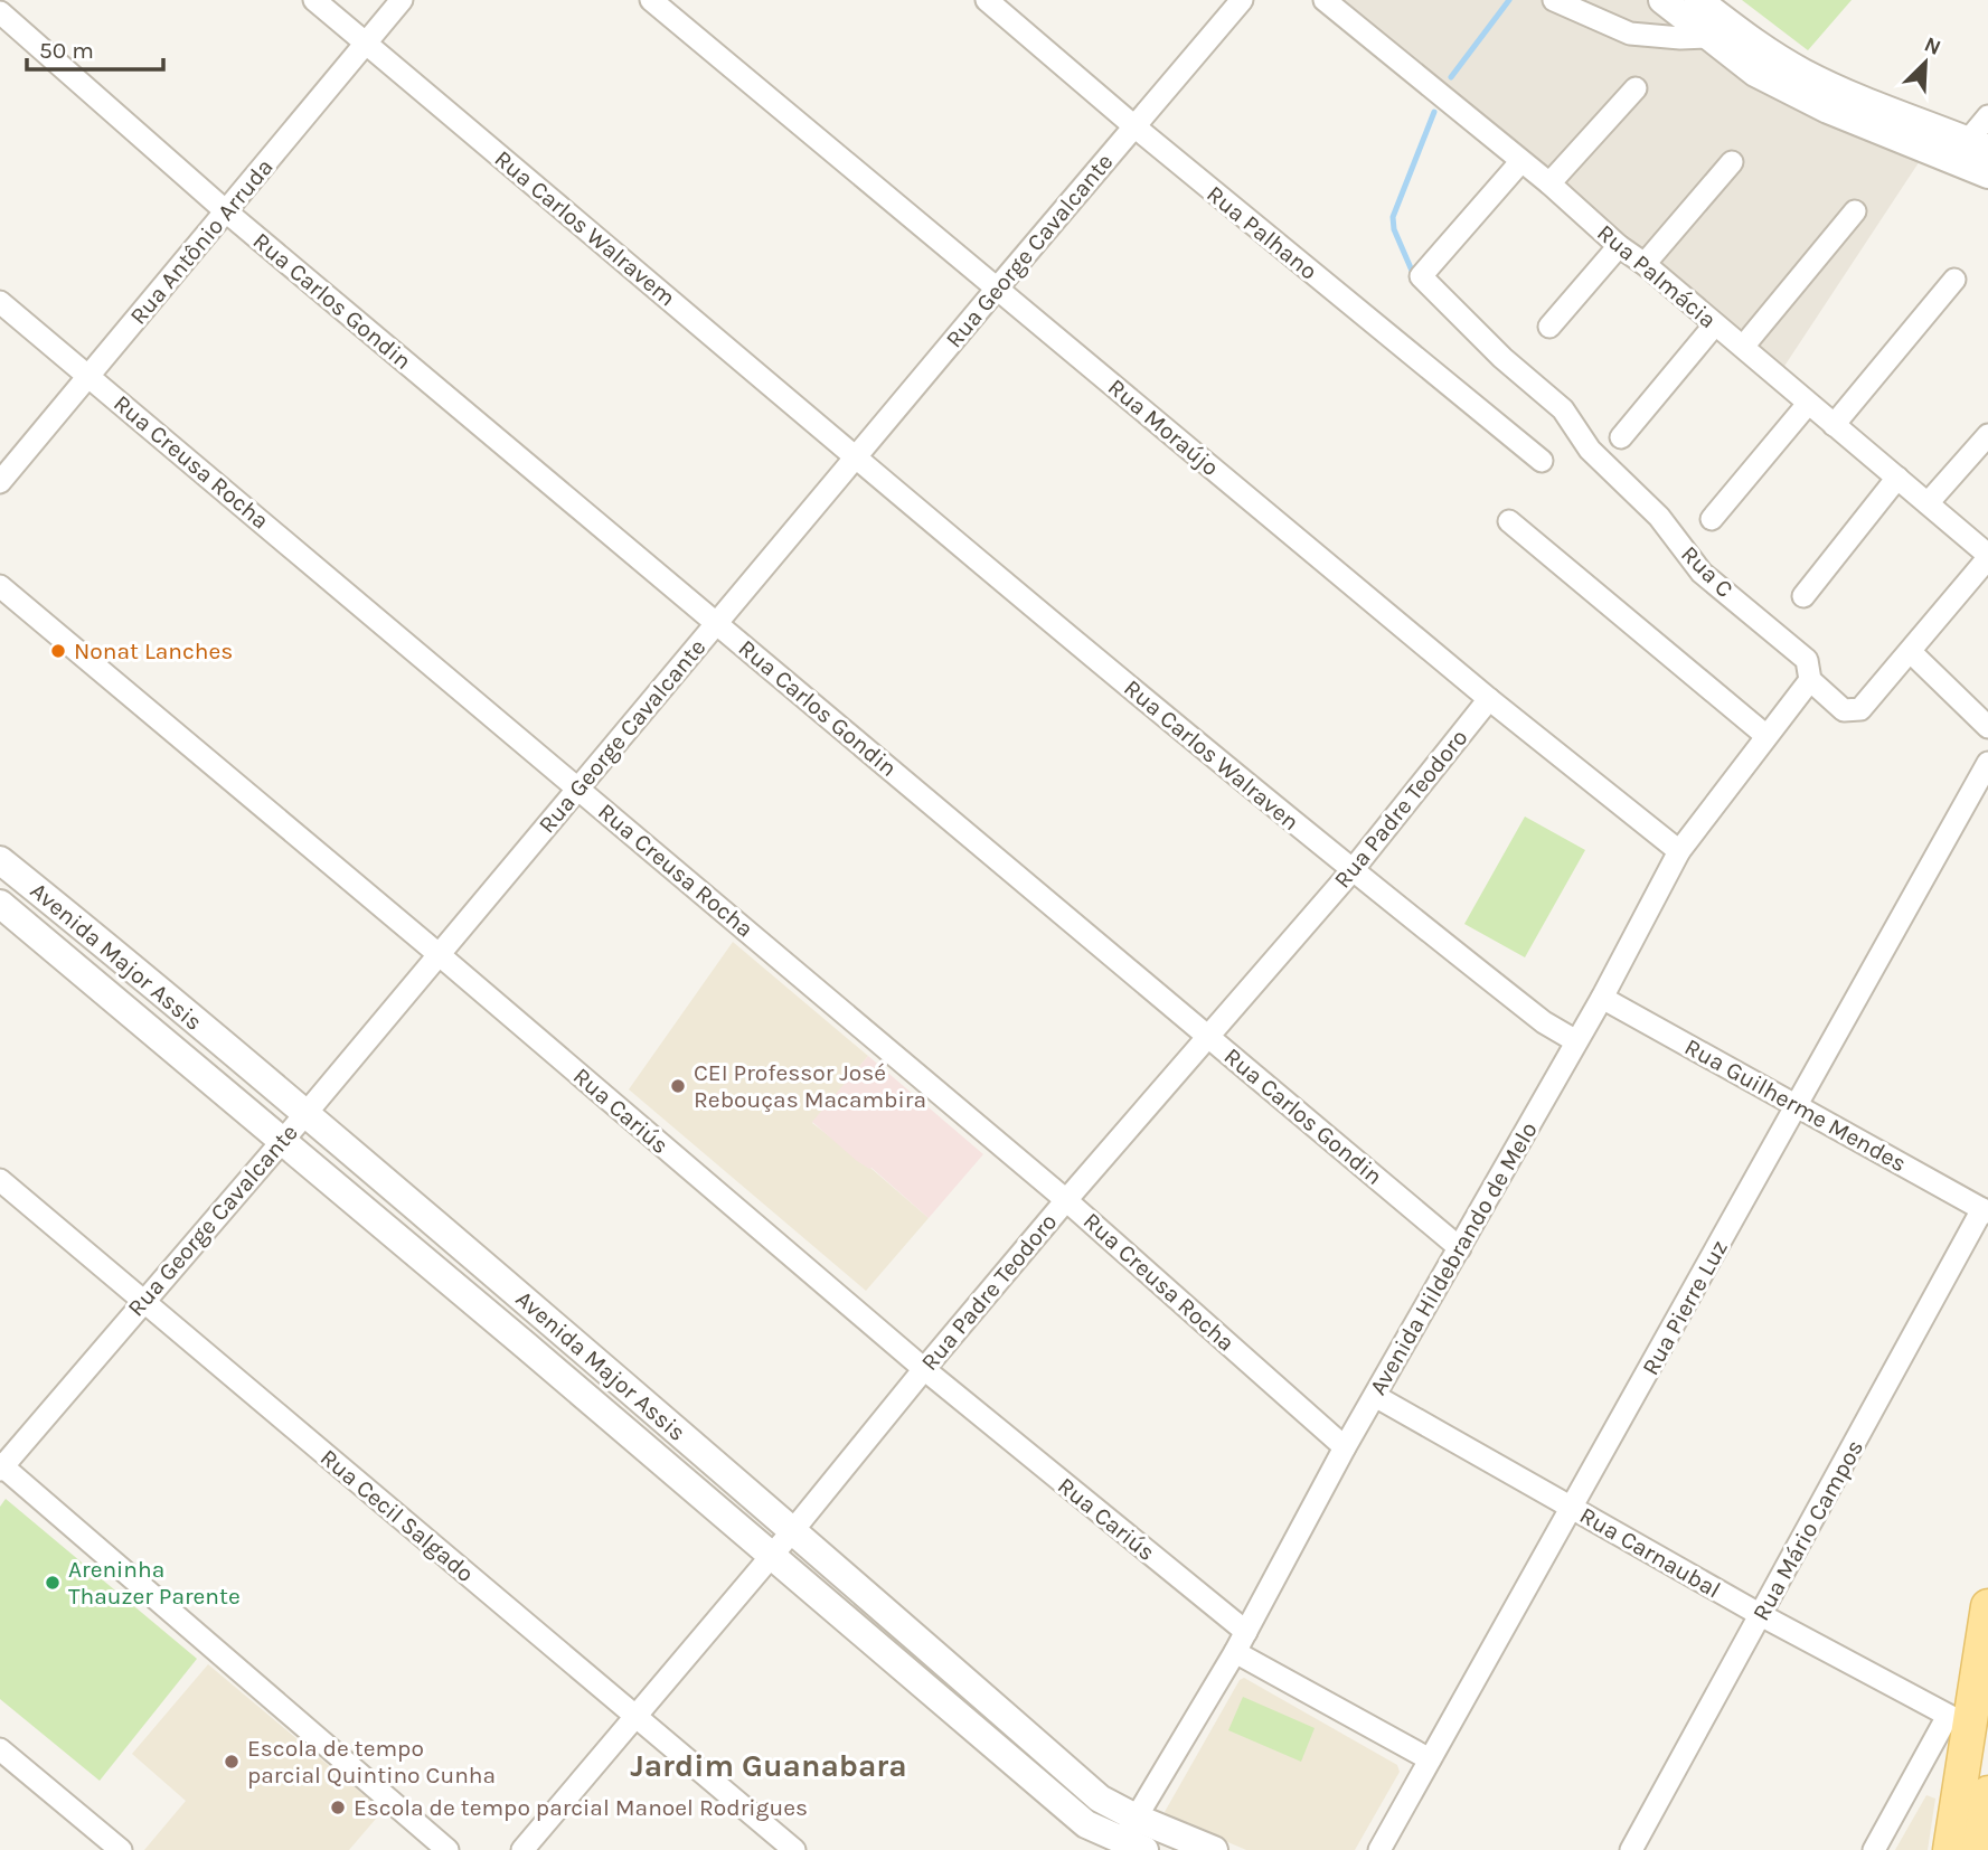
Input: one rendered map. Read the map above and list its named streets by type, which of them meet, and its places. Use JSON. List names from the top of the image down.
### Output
{
  "streets": {
    "street": [
      "Rua Carlos Walravem",
      "Rua Palhano",
      "Rua Antônio Arruda",
      "Rua George Cavalcante",
      "Rua Palmácia",
      "Rua Carlos Gondin",
      "Rua Moraújo",
      "Rua Creusa Rocha",
      "Rua C",
      "Rua Carlos Walraven",
      "Rua Padre Teodoro",
      "Avenida Major Assis",
      "Rua Guilherme Mendes",
      "Rua Cariús",
      "Avenida Hildebrando de Melo",
      "Rua Pierre Luz",
      "Rua Cecil Salgado",
      "Rua Mário Campos",
      "Rua Carnaubal"
    ]
  },
  "crossings": [
    ["Rua Carlos Walravem", "Rua Antônio Arruda"],
    ["Rua Carlos Walravem", "Rua George Cavalcante"],
    ["Rua Carlos Walravem", "Rua Carlos Walraven"],
    ["Rua Palhano", "Rua George Cavalcante"],
    ["Rua Antônio Arruda", "Rua Carlos Gondin"],
    ["Rua Antônio Arruda", "Rua Creusa Rocha"],
    ["Rua George Cavalcante", "Rua Carlos Gondin"],
    ["Rua George Cavalcante", "Rua Moraújo"],
    ["Rua George Cavalcante", "Rua Creusa Rocha"],
    ["Rua George Cavalcante", "Rua Carlos Walraven"],
    ["Rua George Cavalcante", "Avenida Major Assis"],
    ["Rua George Cavalcante", "Rua Cariús"],
    ["Rua George Cavalcante", "Rua Cecil Salgado"],
    ["Rua Palmácia", "Rua C"],
    ["Rua Carlos Gondin", "Rua Padre Teodoro"],
    ["Rua Carlos Gondin", "Avenida Hildebrando de Melo"],
    ["Rua Moraújo", "Rua Padre Teodoro"],
    ["Rua Moraújo", "Avenida Hildebrando de Melo"],
    ["Rua Creusa Rocha", "Rua Padre Teodoro"],
    ["Rua Creusa Rocha", "Avenida Hildebrando de Melo"],
    ["Rua C", "Avenida Hildebrando de Melo"],
    ["Rua Carlos Walraven", "Rua Padre Teodoro"],
    ["Rua Carlos Walraven", "Avenida Hildebrando de Melo"],
    ["Rua Padre Teodoro", "Avenida Major Assis"],
    ["Rua Padre Teodoro", "Rua Cariús"],
    ["Rua Padre Teodoro", "Rua Cecil Salgado"],
    ["Avenida Major Assis", "Avenida Hildebrando de Melo"],
    ["Rua Guilherme Mendes", "Avenida Hildebrando de Melo"],
    ["Rua Guilherme Mendes", "Rua Pierre Luz"],
    ["Rua Guilherme Mendes", "Rua Mário Campos"],
    ["Rua Cariús", "Avenida Hildebrando de Melo"],
    ["Avenida Hildebrando de Melo", "Rua Carnaubal"],
    ["Rua Pierre Luz", "Rua Carnaubal"],
    ["Rua Mário Campos", "Rua Carnaubal"]
  ],
  "districts": ["Jardim Guanabara"],
  "places": [
    "Nonat Lanches",
    "CEI Professor José Rebouças Macambira",
    "Areninha Thauzer Parente",
    "Escola de tempo parcial Quintino Cunha",
    "Escola de tempo parcial Manoel Rodrigues"
  ],
  "scale_bar": "50 m",
  "north": "top right"
}
